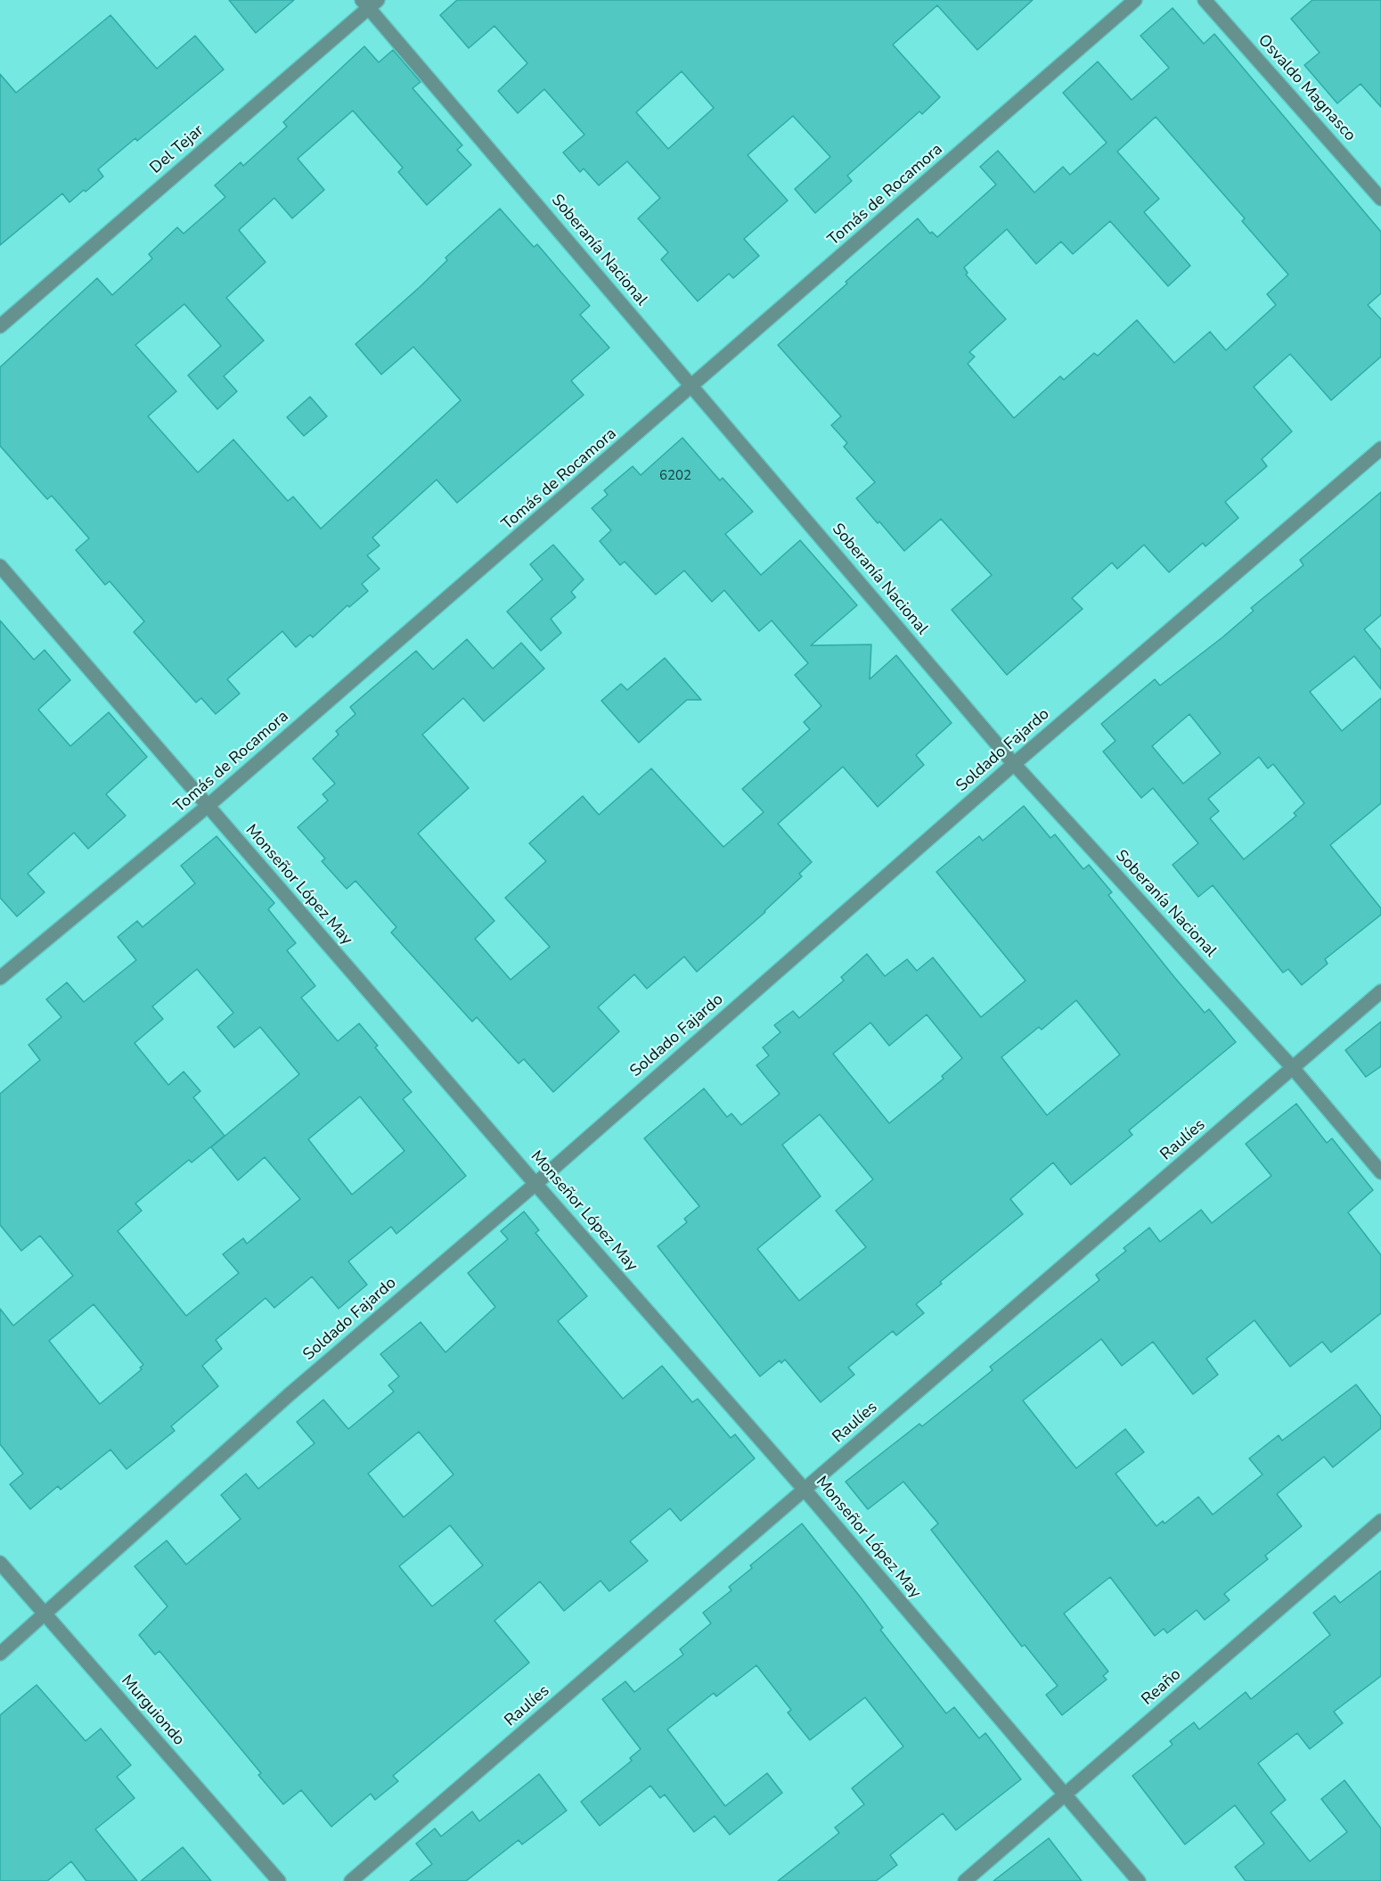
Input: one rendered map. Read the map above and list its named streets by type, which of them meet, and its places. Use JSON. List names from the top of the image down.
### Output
{
  "streets": {
    "street": [
      "Osvaldo Magnasco",
      "Del Tejar",
      "Tomás de Rocamora",
      "Soberanía Nacional",
      "Soldado Fajardo",
      "Monseñor López May",
      "Raulíes",
      "Reaño",
      "Murguiondo"
    ]
  },
  "crossings": [
    ["Del Tejar", "Soberanía Nacional"],
    ["Tomás de Rocamora", "Soberanía Nacional"],
    ["Tomás de Rocamora", "Monseñor López May"],
    ["Soberanía Nacional", "Soldado Fajardo"],
    ["Soberanía Nacional", "Raulíes"],
    ["Soldado Fajardo", "Monseñor López May"],
    ["Soldado Fajardo", "Murguiondo"],
    ["Monseñor López May", "Raulíes"],
    ["Monseñor López May", "Reaño"]
  ],
  "house_numbers": ["6202"]
}
